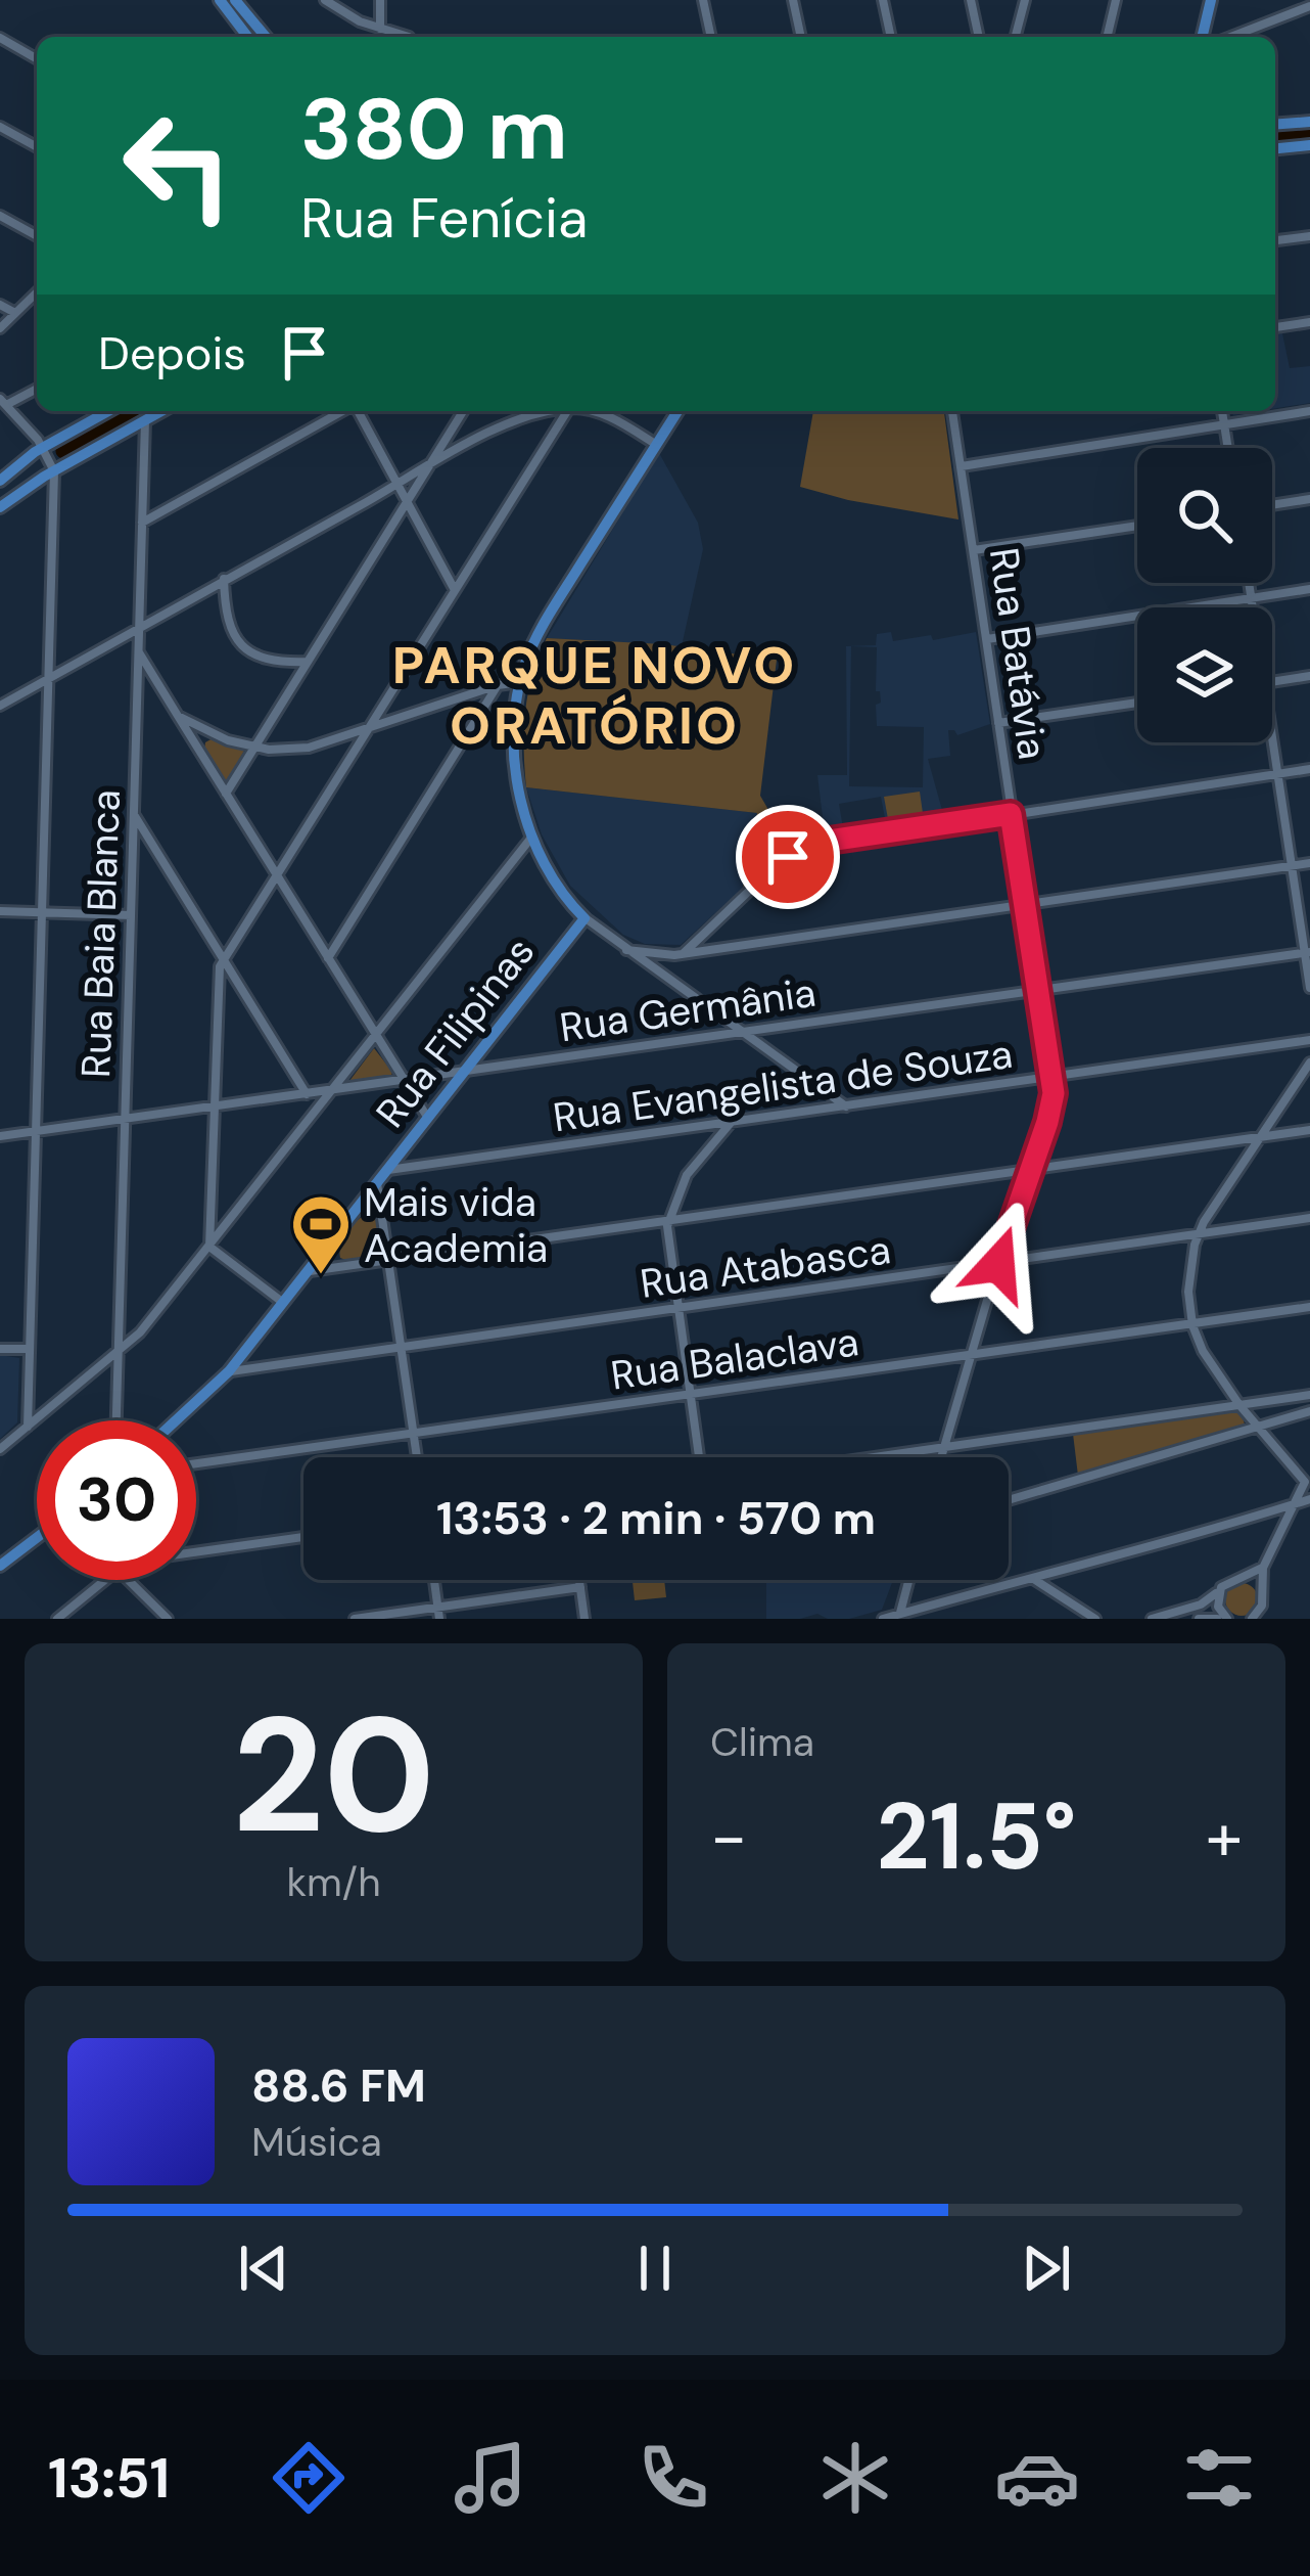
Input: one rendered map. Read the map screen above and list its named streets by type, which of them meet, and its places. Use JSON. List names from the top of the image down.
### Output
{
  "streets": {
    "main road": ["Rua Filipinas"],
    "street": [
      "Rua Batávia",
      "Rua Baia Blanca",
      "Rua Germânia",
      "Rua Evangelista de Souza",
      "Rua Atabasca",
      "Rua Balaclava"
    ]
  },
  "crossings": [
    ["Rua Batávia", "Rua Germânia"],
    ["Rua Batávia", "Rua Evangelista de Souza"],
    ["Rua Batávia", "Rua Atabasca"],
    ["Rua Batávia", "Rua Balaclava"],
    ["Rua Baia Blanca", "Rua Germânia"],
    ["Rua Germânia", "Rua Filipinas"],
    ["Rua Filipinas", "Rua Evangelista de Souza"]
  ],
  "districts": ["PARQUE NOVO ORATÓRIO"],
  "places": {
    "sports": ["Mais vida Academia"]
  },
  "page": {
    "turn": ["380 m", "Rua Fenícia"],
    "then": "Depois",
    "limit": "30",
    "trip": "13:53 · 2 min · 570 m",
    "tile": [
      ["20", "km/h"],
      "Clima"
    ],
    "heat": ["−", "21.5°", "+"],
    "song": ["88.6 FM", "Música"],
    "tabs": "13:51"
  }
}
